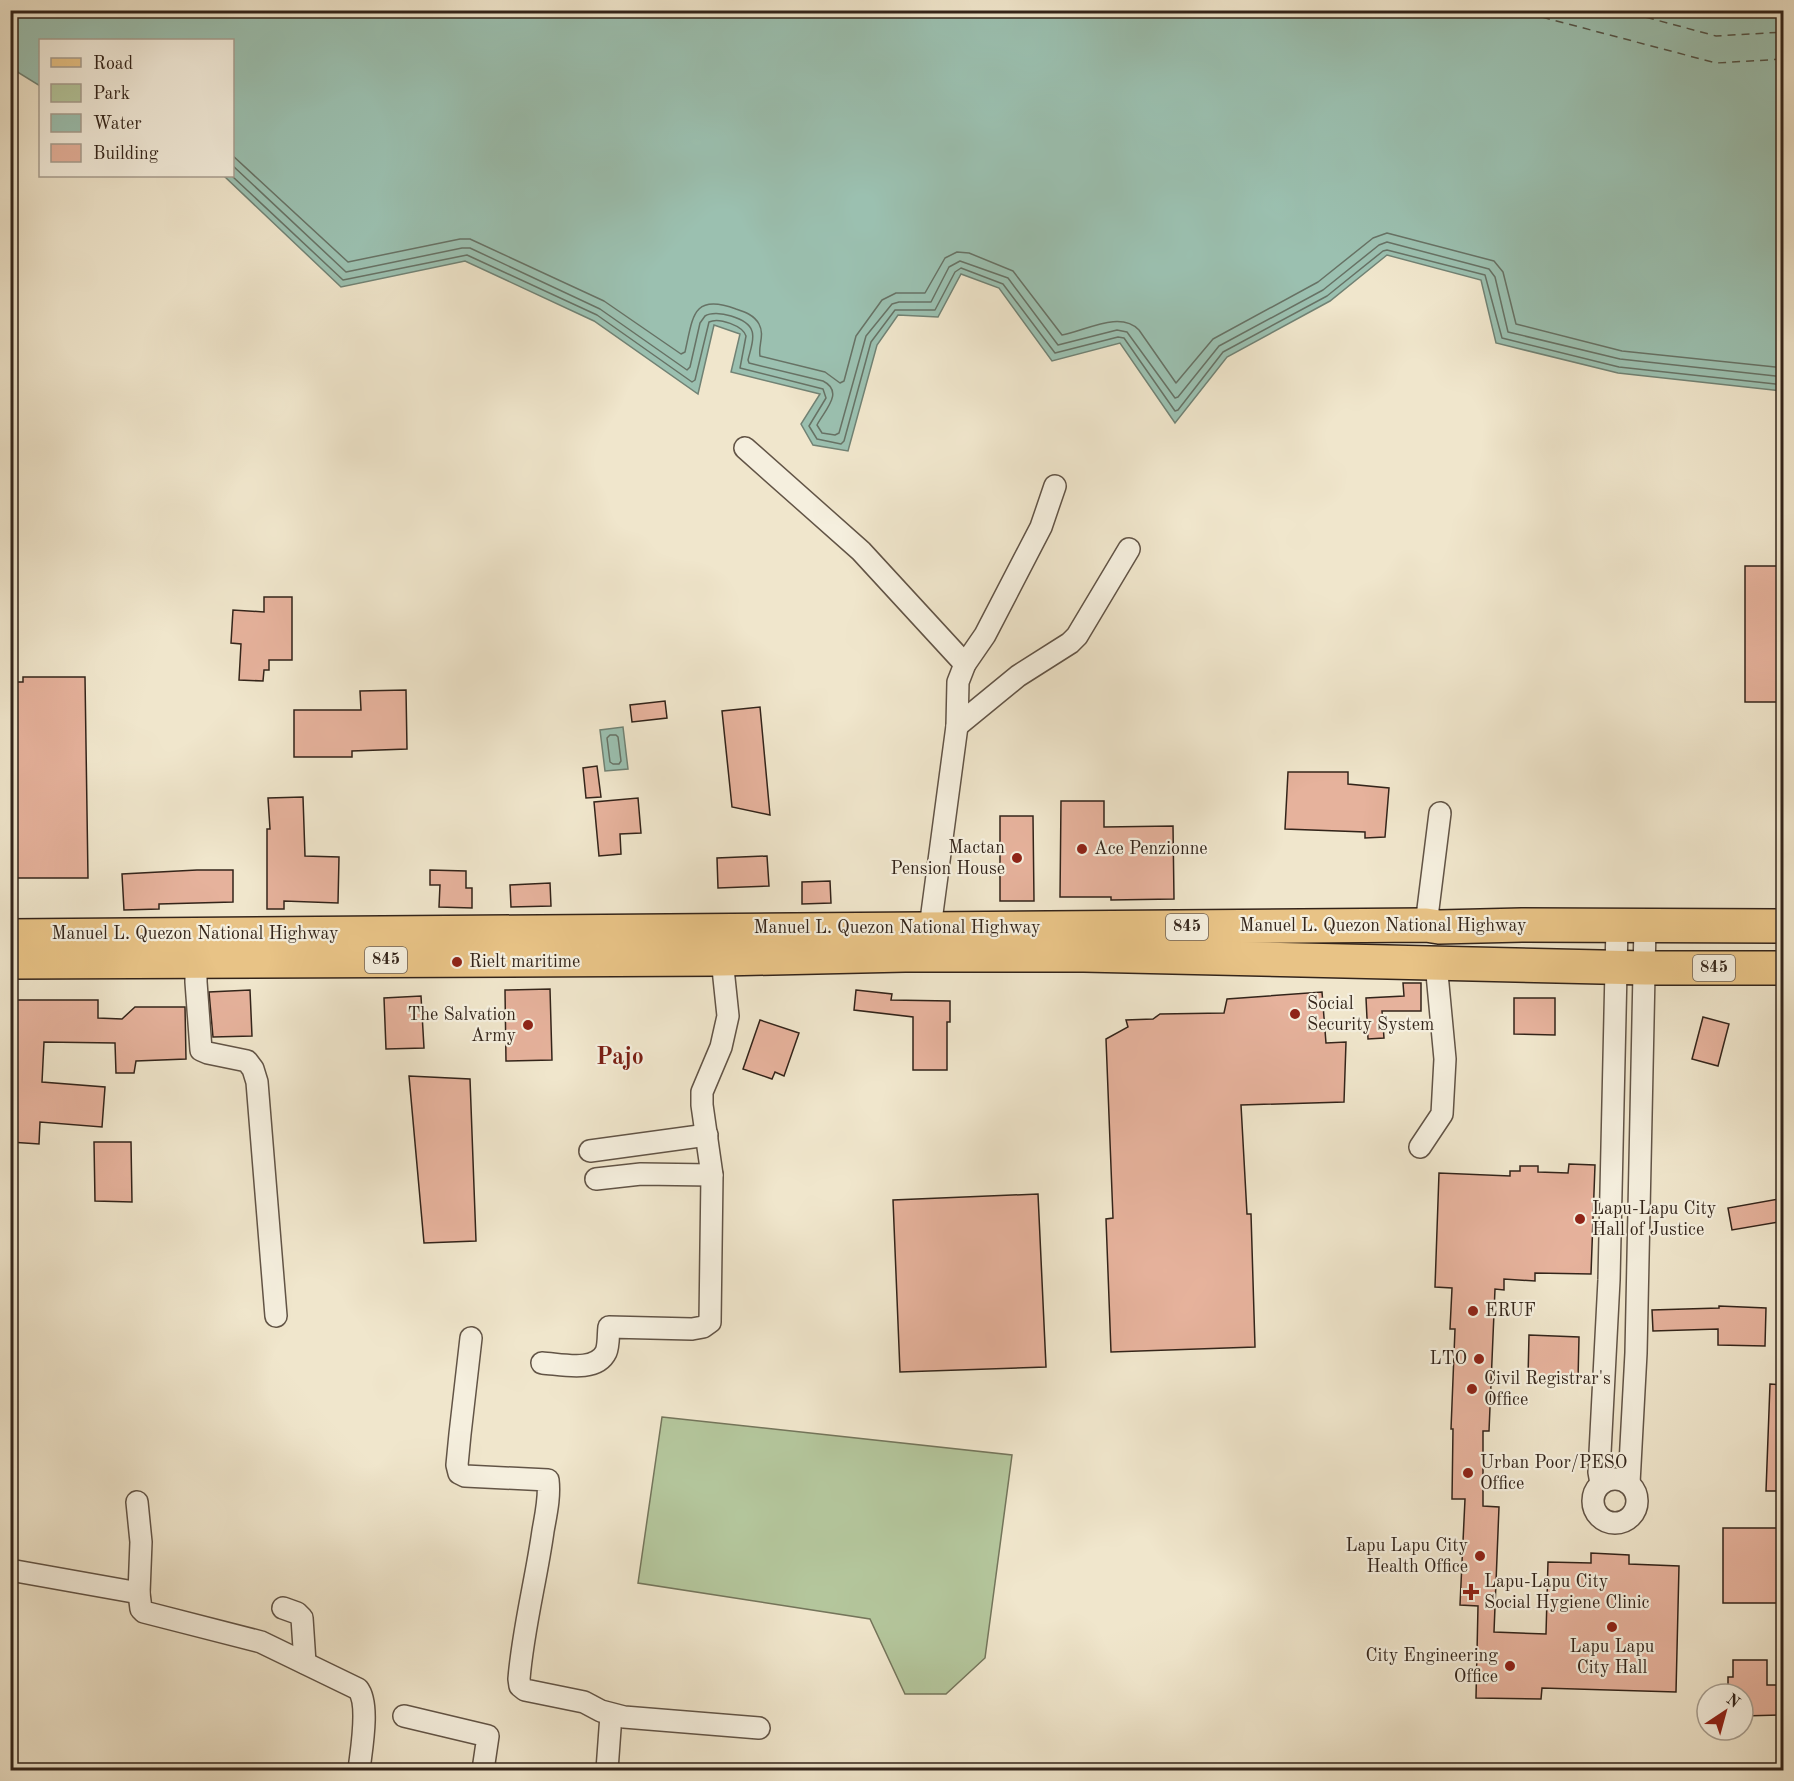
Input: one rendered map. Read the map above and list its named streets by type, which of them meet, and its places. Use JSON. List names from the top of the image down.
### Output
{
  "streets": {
    "main road": ["Manuel L. Quezon National Highway", "845"]
  },
  "districts": ["Pajo"],
  "places": {
    "other": [
      "Ace Penzionne",
      "Mactan Pension House",
      "Rielt maritime",
      "Social Security System",
      "The Salvation Army",
      "Lapu-Lapu City Hall of Justice",
      "ERUF",
      "LTO",
      "Civil Registrar's Office",
      "Urban Poor/PESO Office",
      "Lapu Lapu City Health Office",
      "Lapu Lapu City Hall",
      "City Engineering Office"
    ],
    "health": ["Lapu-Lapu City Social Hygiene Clinic"]
  },
  "legend": [
    "Road",
    "Park",
    "Water",
    "Building"
  ],
  "north": "top right"
}
